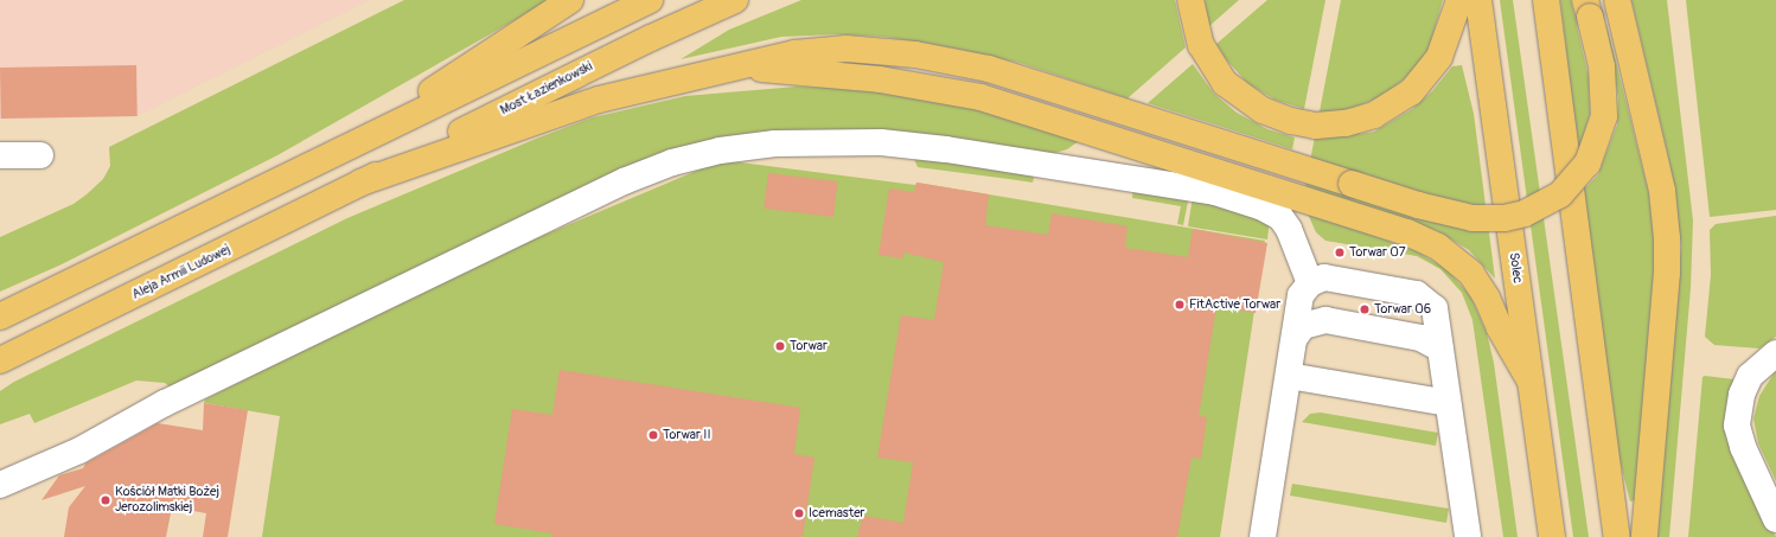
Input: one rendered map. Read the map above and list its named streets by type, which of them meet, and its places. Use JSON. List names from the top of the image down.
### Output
{
  "streets": {
    "main road": ["Most Łazienkowski", "Solec", "Aleja Armii Ludowej"]
  },
  "crossings": [
    ["Most Łazienkowski", "Aleja Armii Ludowej"]
  ],
  "places": [
    "Torwar 07",
    "FitActive Torwar",
    "Torwar 06",
    "Torwar",
    "Torwar II",
    "Kościół Matki Bożej Jerozolimskiej",
    "Icemaster"
  ]
}
